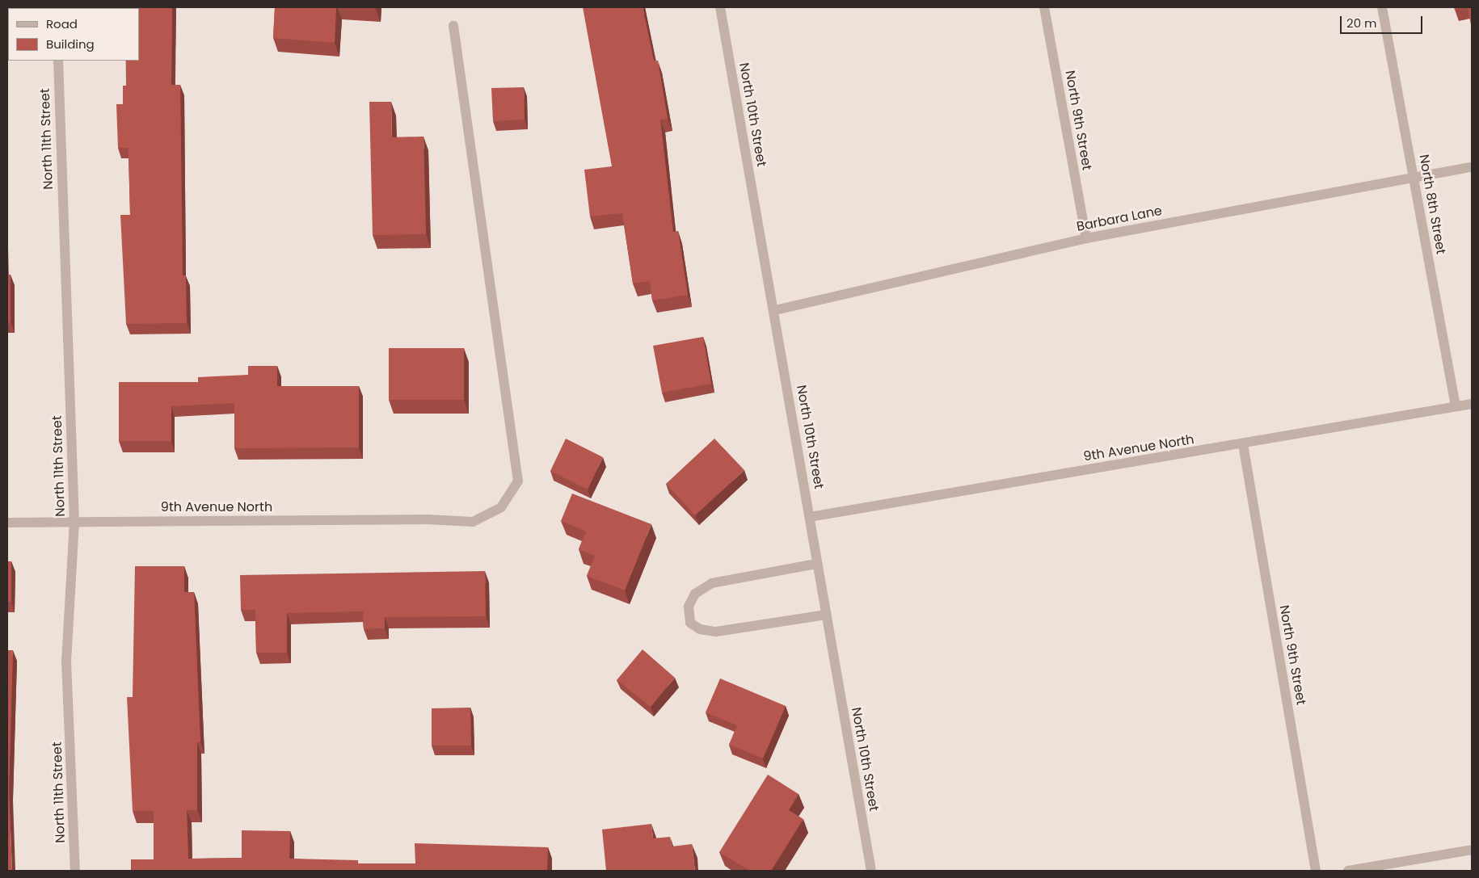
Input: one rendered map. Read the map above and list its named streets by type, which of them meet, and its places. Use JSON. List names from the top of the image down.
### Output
{
  "streets": {
    "street": [
      "North 10th Street",
      "North 9th Street",
      "North 11th Street",
      "North 8th Street",
      "Barbara Lane",
      "9th Avenue North"
    ]
  },
  "crossings": [
    ["North 10th Street", "Barbara Lane"],
    ["North 10th Street", "9th Avenue North"],
    ["North 9th Street", "Barbara Lane"],
    ["North 9th Street", "9th Avenue North"],
    ["North 11th Street", "9th Avenue North"],
    ["North 8th Street", "Barbara Lane"],
    ["North 8th Street", "9th Avenue North"]
  ],
  "legend": ["Road", "Building"],
  "scale_bar": "20 m"
}
